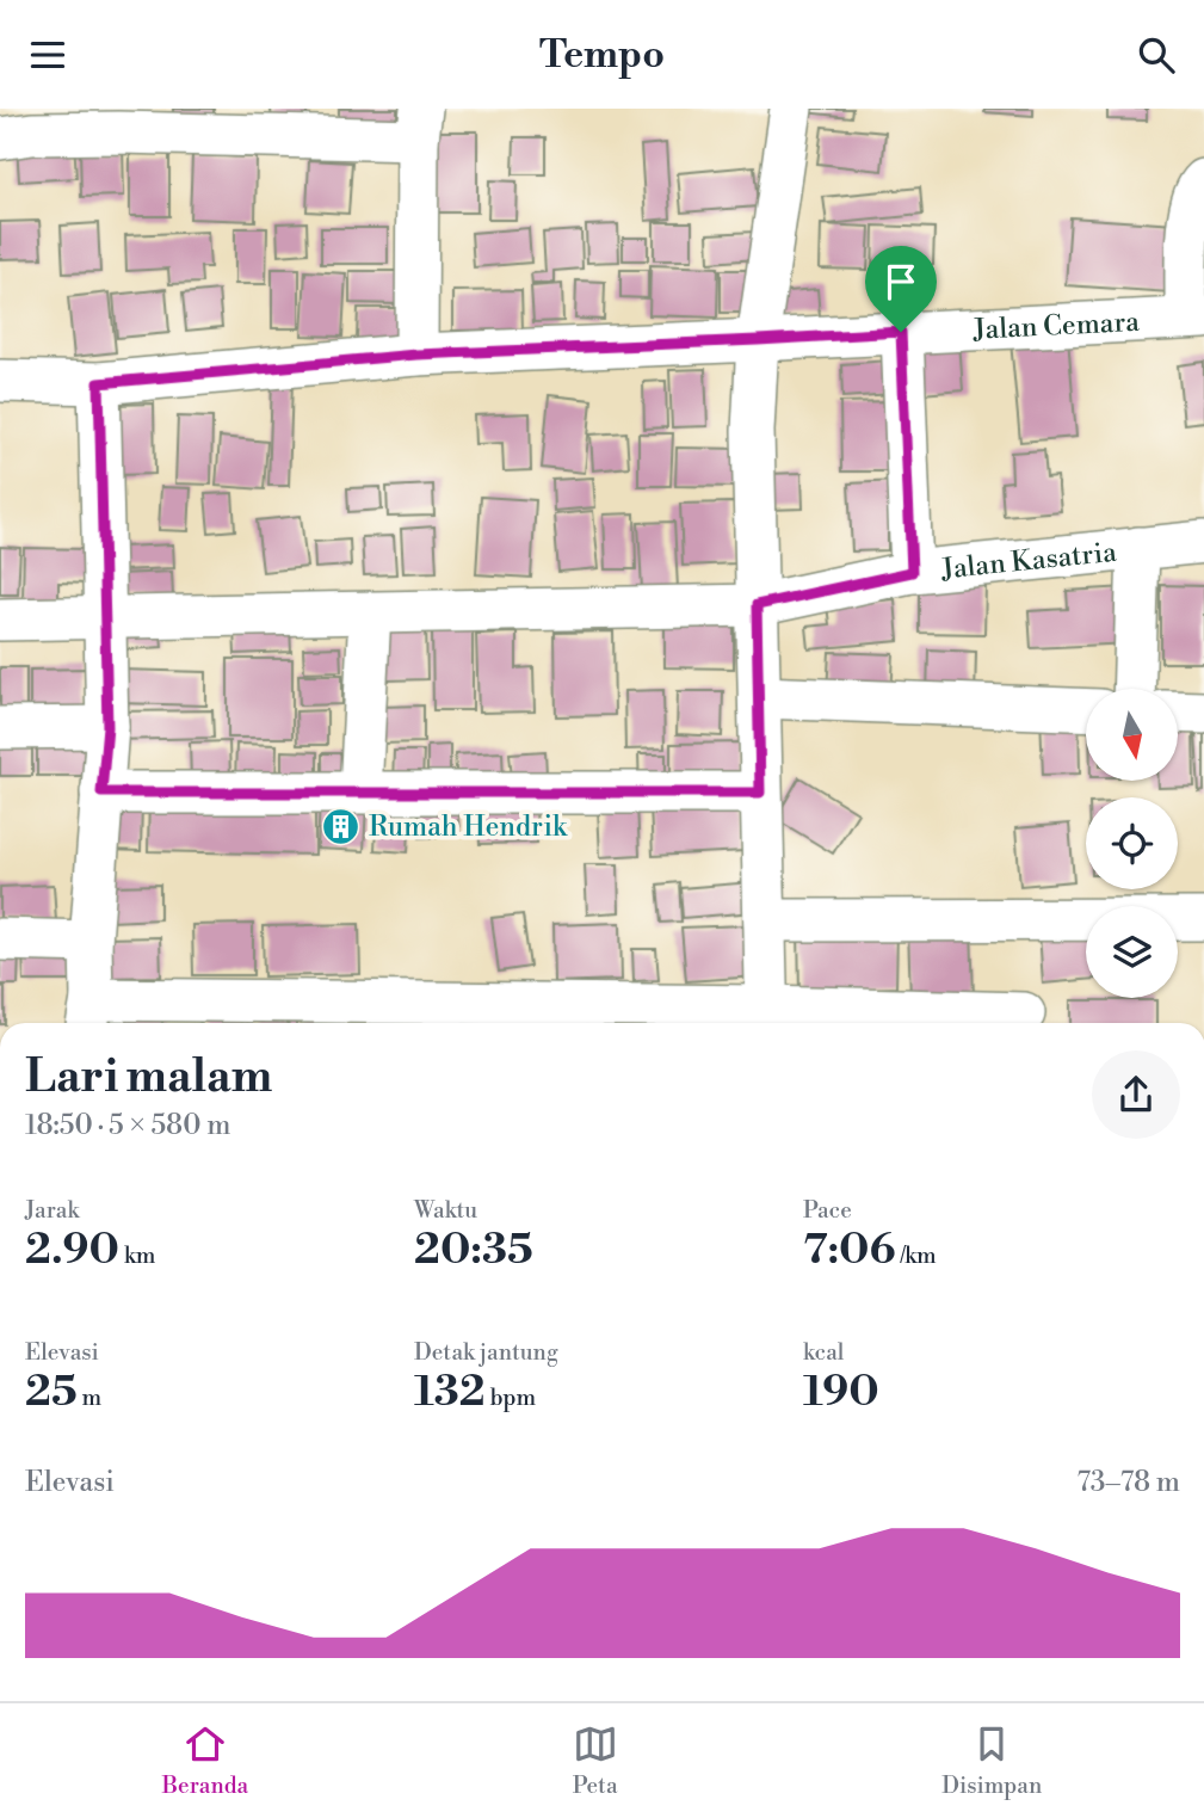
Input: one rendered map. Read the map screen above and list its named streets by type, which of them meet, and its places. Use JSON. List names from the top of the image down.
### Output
{
  "streets": {
    "street": ["Jalan Cemara", "Jalan Kasatria"]
  },
  "places": {
    "building": ["Rumah Hendrik"]
  },
  "north": "bottom",
  "page": {
    "header": "Tempo",
    "heading": ["Lari malam", "18:50 · 5 × 580 m"],
    "stats": [
      ["Jarak", "2.90 km"],
      ["Waktu", "20:35"],
      ["Pace", "7:06 /km"],
      ["Elevasi", "25 m"],
      ["Detak jantung", "132 bpm"],
      ["kcal", "190"]
    ],
    "chart": ["Elevasi", "73–78 m"],
    "tabs": ["Beranda", "Peta", "Disimpan"]
  }
}
